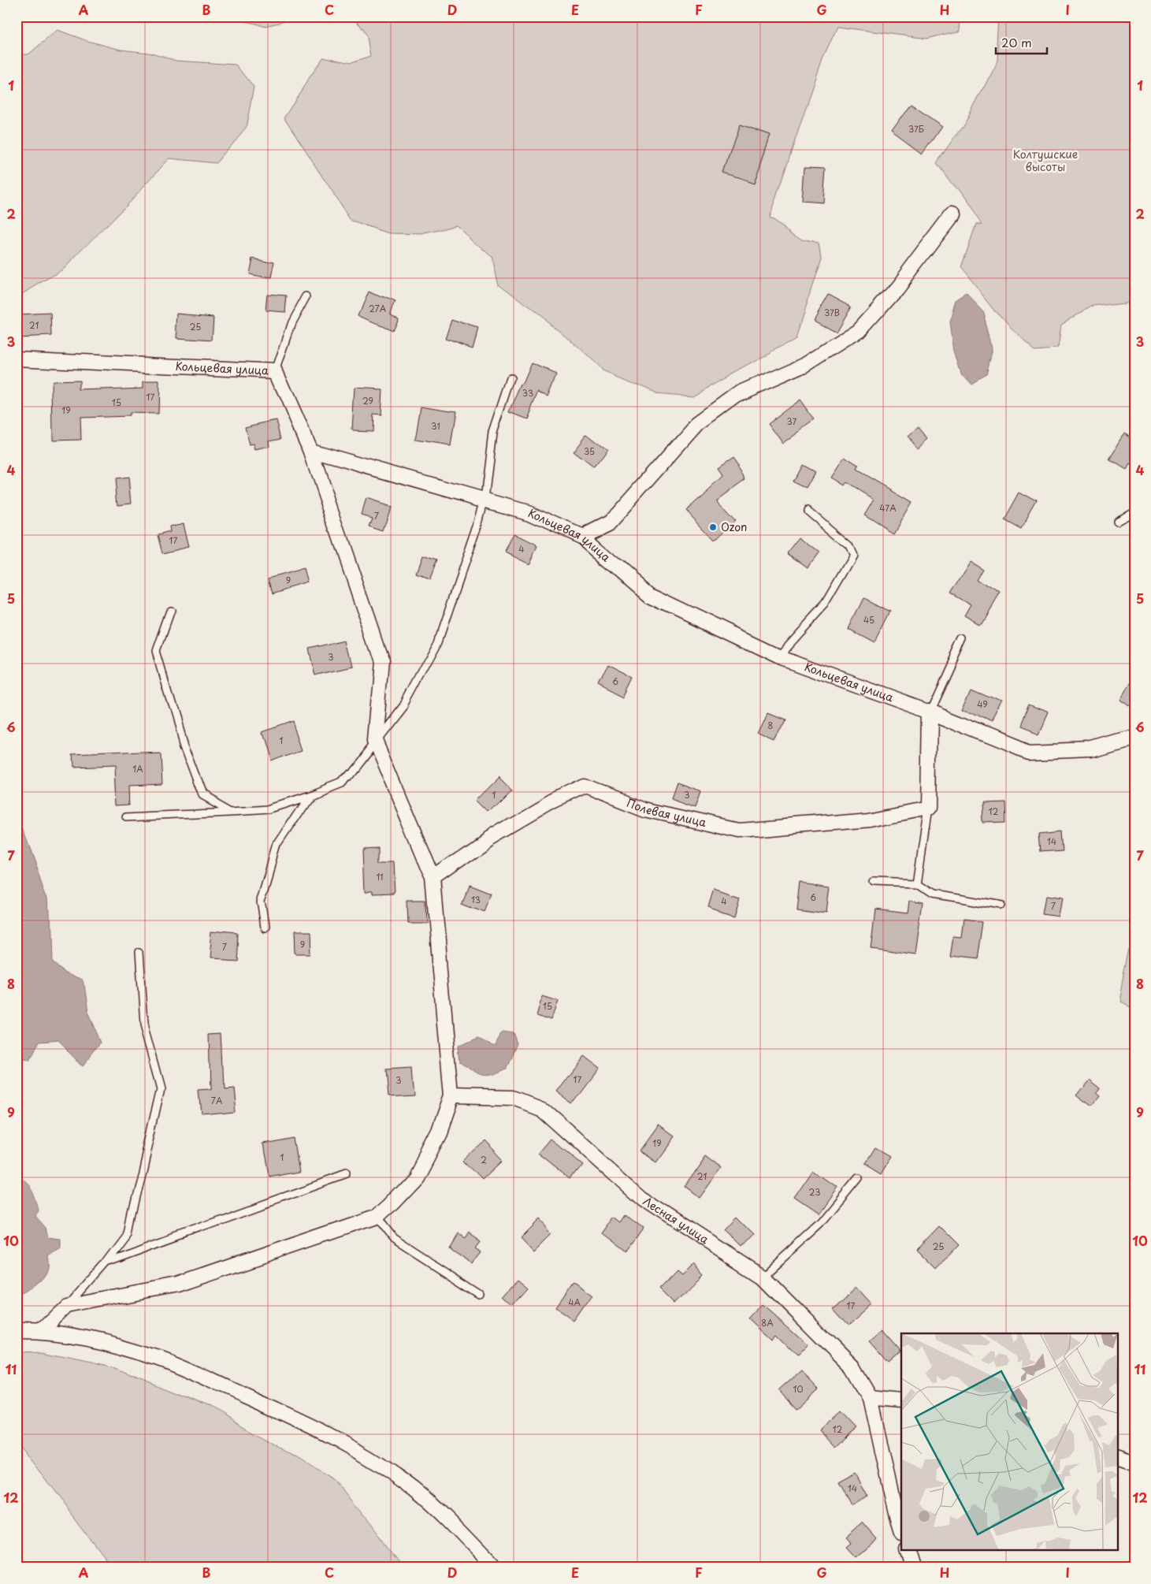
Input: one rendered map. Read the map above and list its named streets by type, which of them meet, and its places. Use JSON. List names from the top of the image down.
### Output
{
  "streets": {
    "street": ["Кольцевая улица", "Полевая улица", "Лесная улица"]
  },
  "parks": ["Колтушские высоты"],
  "places": ["Ozon"],
  "house_numbers": [
    "37Б",
    "27А",
    "37В",
    "21",
    "25",
    "33",
    "17",
    "29",
    "15",
    "19",
    "37",
    "31",
    "35",
    "47А",
    "7",
    "17",
    "4",
    "9",
    "45",
    "3",
    "6",
    "49",
    "8",
    "1",
    "1А",
    "1",
    "3",
    "12",
    "14",
    "11",
    "6",
    "13",
    "4",
    "7",
    "9",
    "7",
    "15",
    "17",
    "3",
    "7А",
    "19",
    "1",
    "2",
    "21",
    "23",
    "25",
    "4А",
    "17",
    "8А",
    "10",
    "12",
    "14"
  ],
  "scale_bar": "20 m",
  "grid": {
    "columns": [
      "A",
      "B",
      "C",
      "D",
      "E",
      "F",
      "G",
      "H",
      "I"
    ],
    "rows": [
      "1",
      "2",
      "3",
      "4",
      "5",
      "6",
      "7",
      "8",
      "9",
      "10",
      "11",
      "12"
    ]
  }
}
